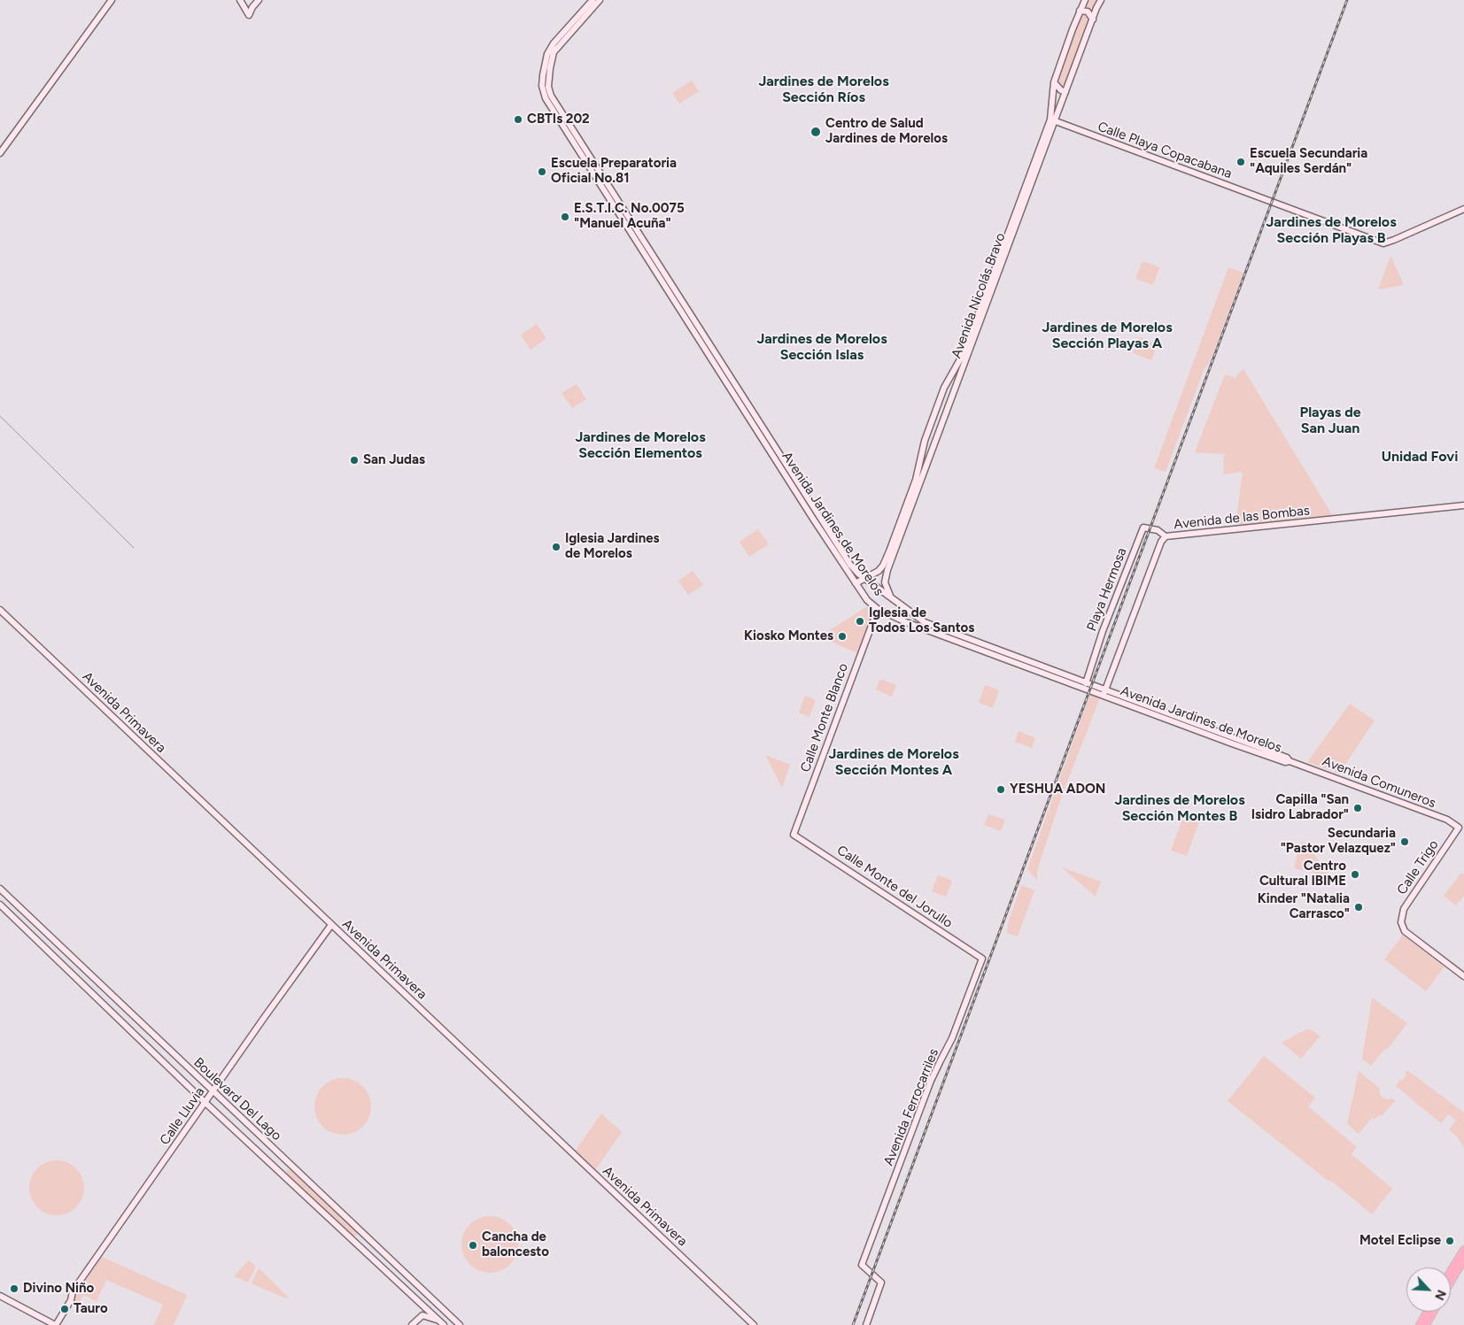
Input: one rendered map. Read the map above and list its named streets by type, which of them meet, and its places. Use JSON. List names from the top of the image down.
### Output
{
  "streets": {
    "street": [
      "Calle Playa Copacabana",
      "Avenida Nicolás Bravo",
      "Avenida de las Bombas",
      "Avenida Jardines de Morelos",
      "Playa Hermosa",
      "Avenida Primavera",
      "Calle Monte Blanco",
      "Avenida Comuneros",
      "Calle Trigo",
      "Calle Monte del Jorullo",
      "Boulevard Del Lago",
      "Avenida Ferrocarriles",
      "Calle Lluvia"
    ]
  },
  "crossings": [
    ["Calle Playa Copacabana", "Avenida Nicolás Bravo"],
    ["Avenida Nicolás Bravo", "Avenida Jardines de Morelos"],
    ["Avenida de las Bombas", "Avenida Jardines de Morelos"],
    ["Avenida de las Bombas", "Playa Hermosa"],
    ["Avenida Jardines de Morelos", "Playa Hermosa"],
    ["Avenida Jardines de Morelos", "Calle Monte Blanco"],
    ["Avenida Jardines de Morelos", "Avenida Comuneros"],
    ["Avenida Primavera", "Calle Lluvia"],
    ["Calle Monte Blanco", "Calle Monte del Jorullo"],
    ["Avenida Comuneros", "Calle Trigo"],
    ["Calle Monte del Jorullo", "Avenida Ferrocarriles"],
    ["Boulevard Del Lago", "Calle Lluvia"]
  ],
  "districts": [
    "Jardines de Morelos Sección Ríos",
    "Jardines de Morelos Sección Playas B",
    "Jardines de Morelos Sección Playas A",
    "Jardines de Morelos Sección Islas",
    "Playas de San Juan",
    "Jardines de Morelos Sección Elementos",
    "Unidad Fovi",
    "Jardines de Morelos Sección Montes A",
    "Jardines de Morelos Sección Montes B"
  ],
  "places": [
    "CBTIs 202",
    "Centro de Salud Jardines de Morelos",
    "Escuela Secundaria \"Aquiles Serdán\"",
    "Escuela Preparatoria Oficial No.81",
    "E.S.T.I.C. No.0075 \"Manuel Acuña\"",
    "San Judas",
    "Iglesia Jardines de Morelos",
    "Iglesia de Todos Los Santos",
    "Kiosko Montes",
    "YESHUA ADON",
    "Capilla \"San Isidro Labrador\"",
    "Secundaria \"Pastor Velazquez\"",
    "Centro Cultural IBIME",
    "Kinder \"Natalia Carrasco\"",
    "Motel Eclipse",
    "Cancha de baloncesto",
    "Divino Niño",
    "Tauro"
  ],
  "north": "bottom right"
}
